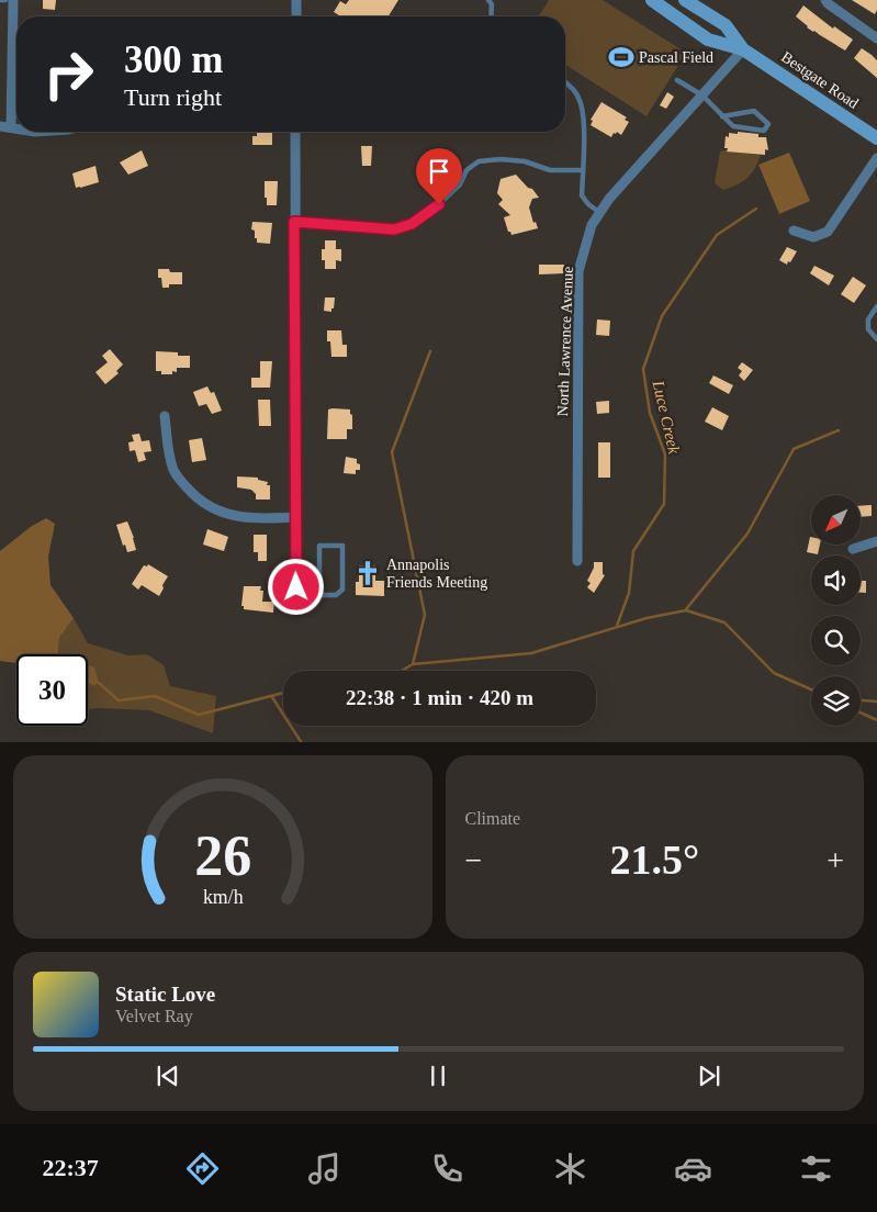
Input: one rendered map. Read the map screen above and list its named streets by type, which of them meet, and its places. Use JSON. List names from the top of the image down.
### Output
{
  "streets": {
    "main road": ["Bestgate Road"],
    "street": ["North Lawrence Avenue"]
  },
  "crossings": [
    ["Bestgate Road", "North Lawrence Avenue"]
  ],
  "water": ["Luce Creek"],
  "places": {
    "sports": ["Pascal Field"],
    "church": ["Annapolis Friends Meeting"]
  },
  "north": "bottom left",
  "page": {
    "turn": ["300 m", "Turn right"],
    "limit": "30",
    "trip": "22:38 · 1 min · 420 m",
    "tile": "Climate",
    "heat": ["−", "21.5°", "+"],
    "song": ["Static Love", "Velvet Ray"],
    "tabs": "22:37",
    "gauge": ["26", "km/h"]
  }
}
